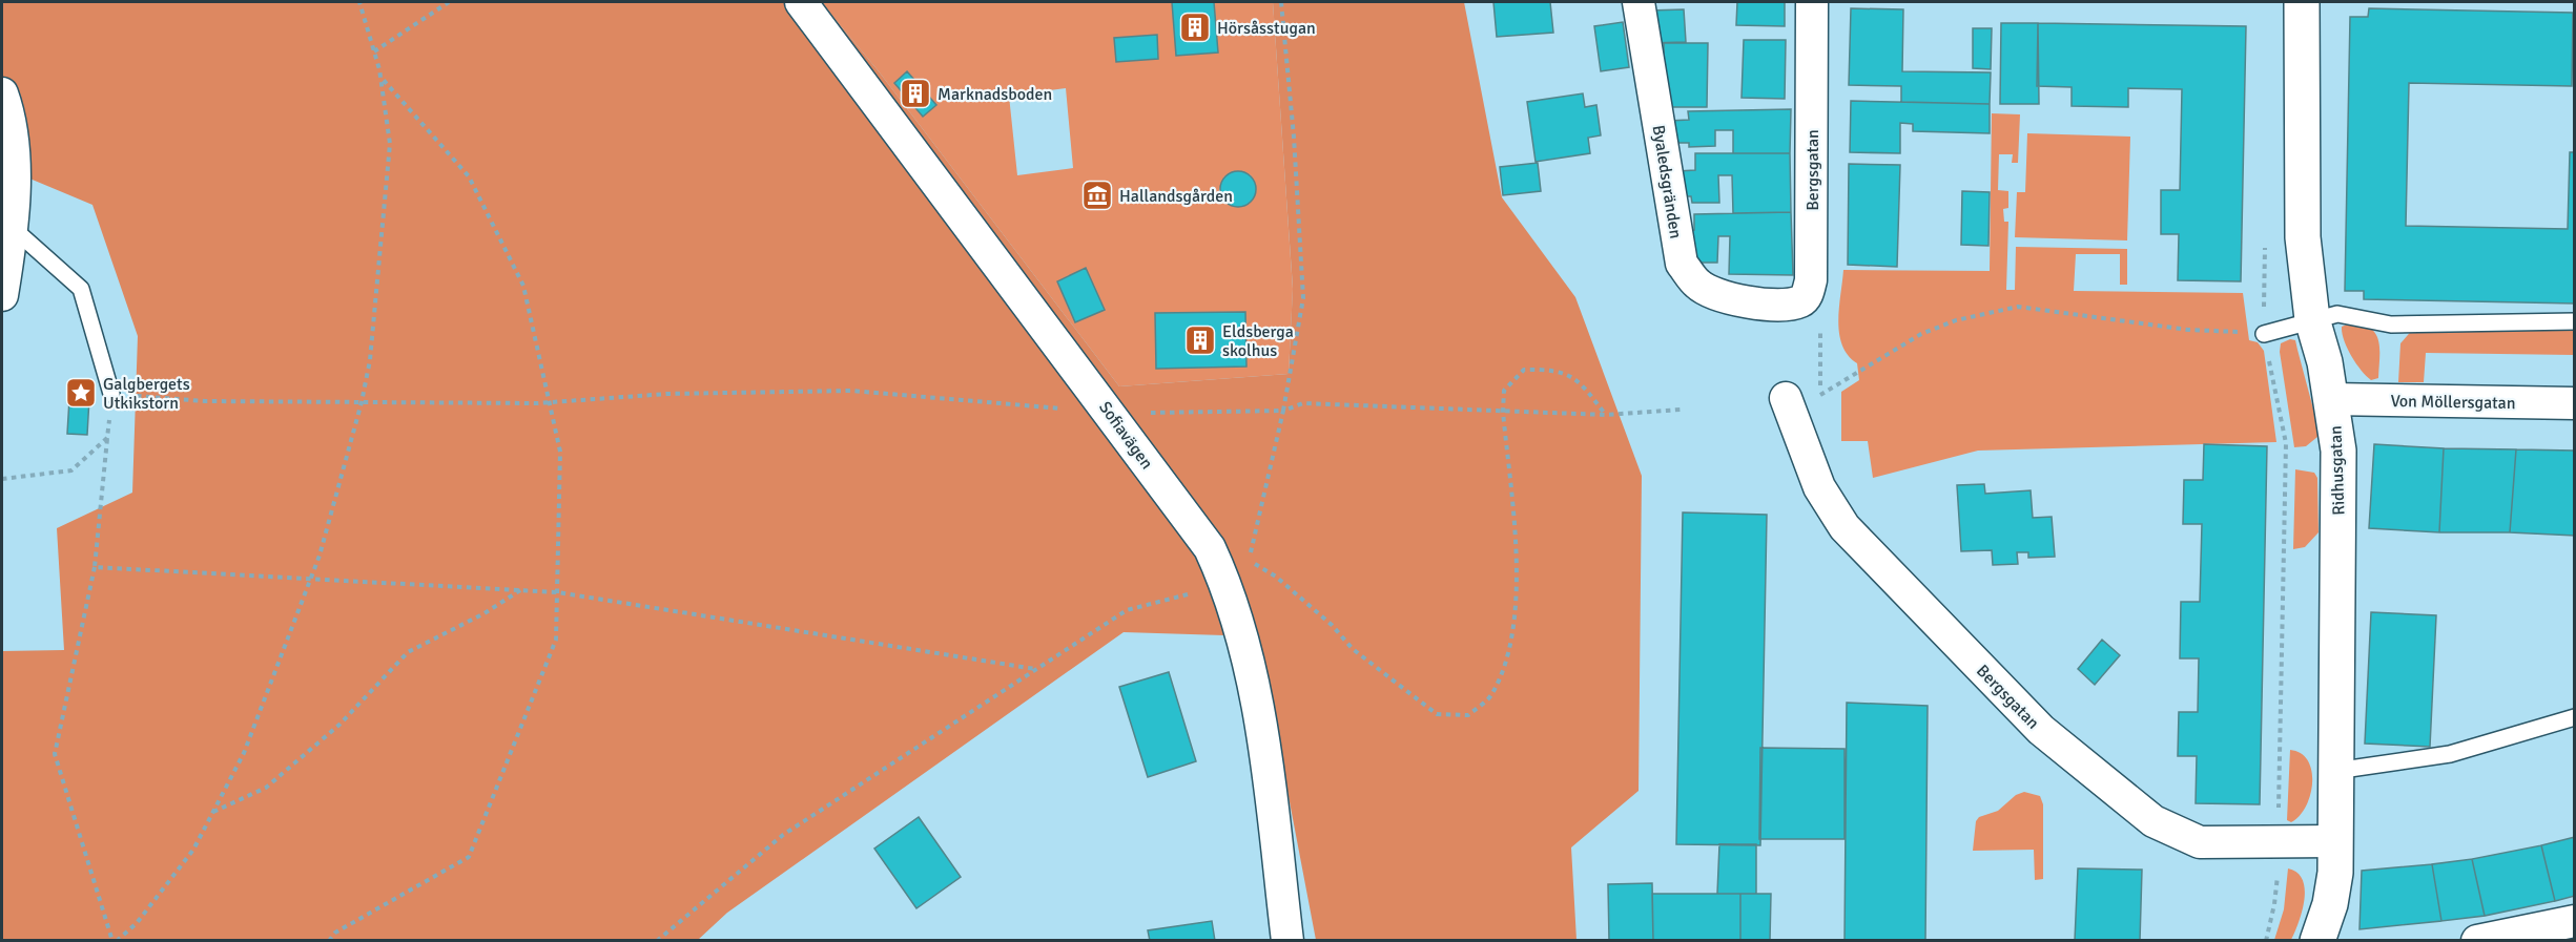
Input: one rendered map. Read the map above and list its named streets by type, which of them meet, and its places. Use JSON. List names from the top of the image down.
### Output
{
  "streets": {
    "street": [
      "Bergsgatan",
      "Byaledsgränden",
      "Von Möllersgatan",
      "Sofiavägen",
      "Ridhusgatan"
    ]
  },
  "crossings": [
    ["Bergsgatan", "Byaledsgränden"],
    ["Bergsgatan", "Ridhusgatan"],
    ["Von Möllersgatan", "Ridhusgatan"]
  ],
  "places": {
    "building": ["Hörsåsstugan", "Marknadsboden", "Eldsberga skolhus"],
    "museum": ["Hallandsgården"],
    "place": ["Galgbergets Utkikstorn"]
  }
}
